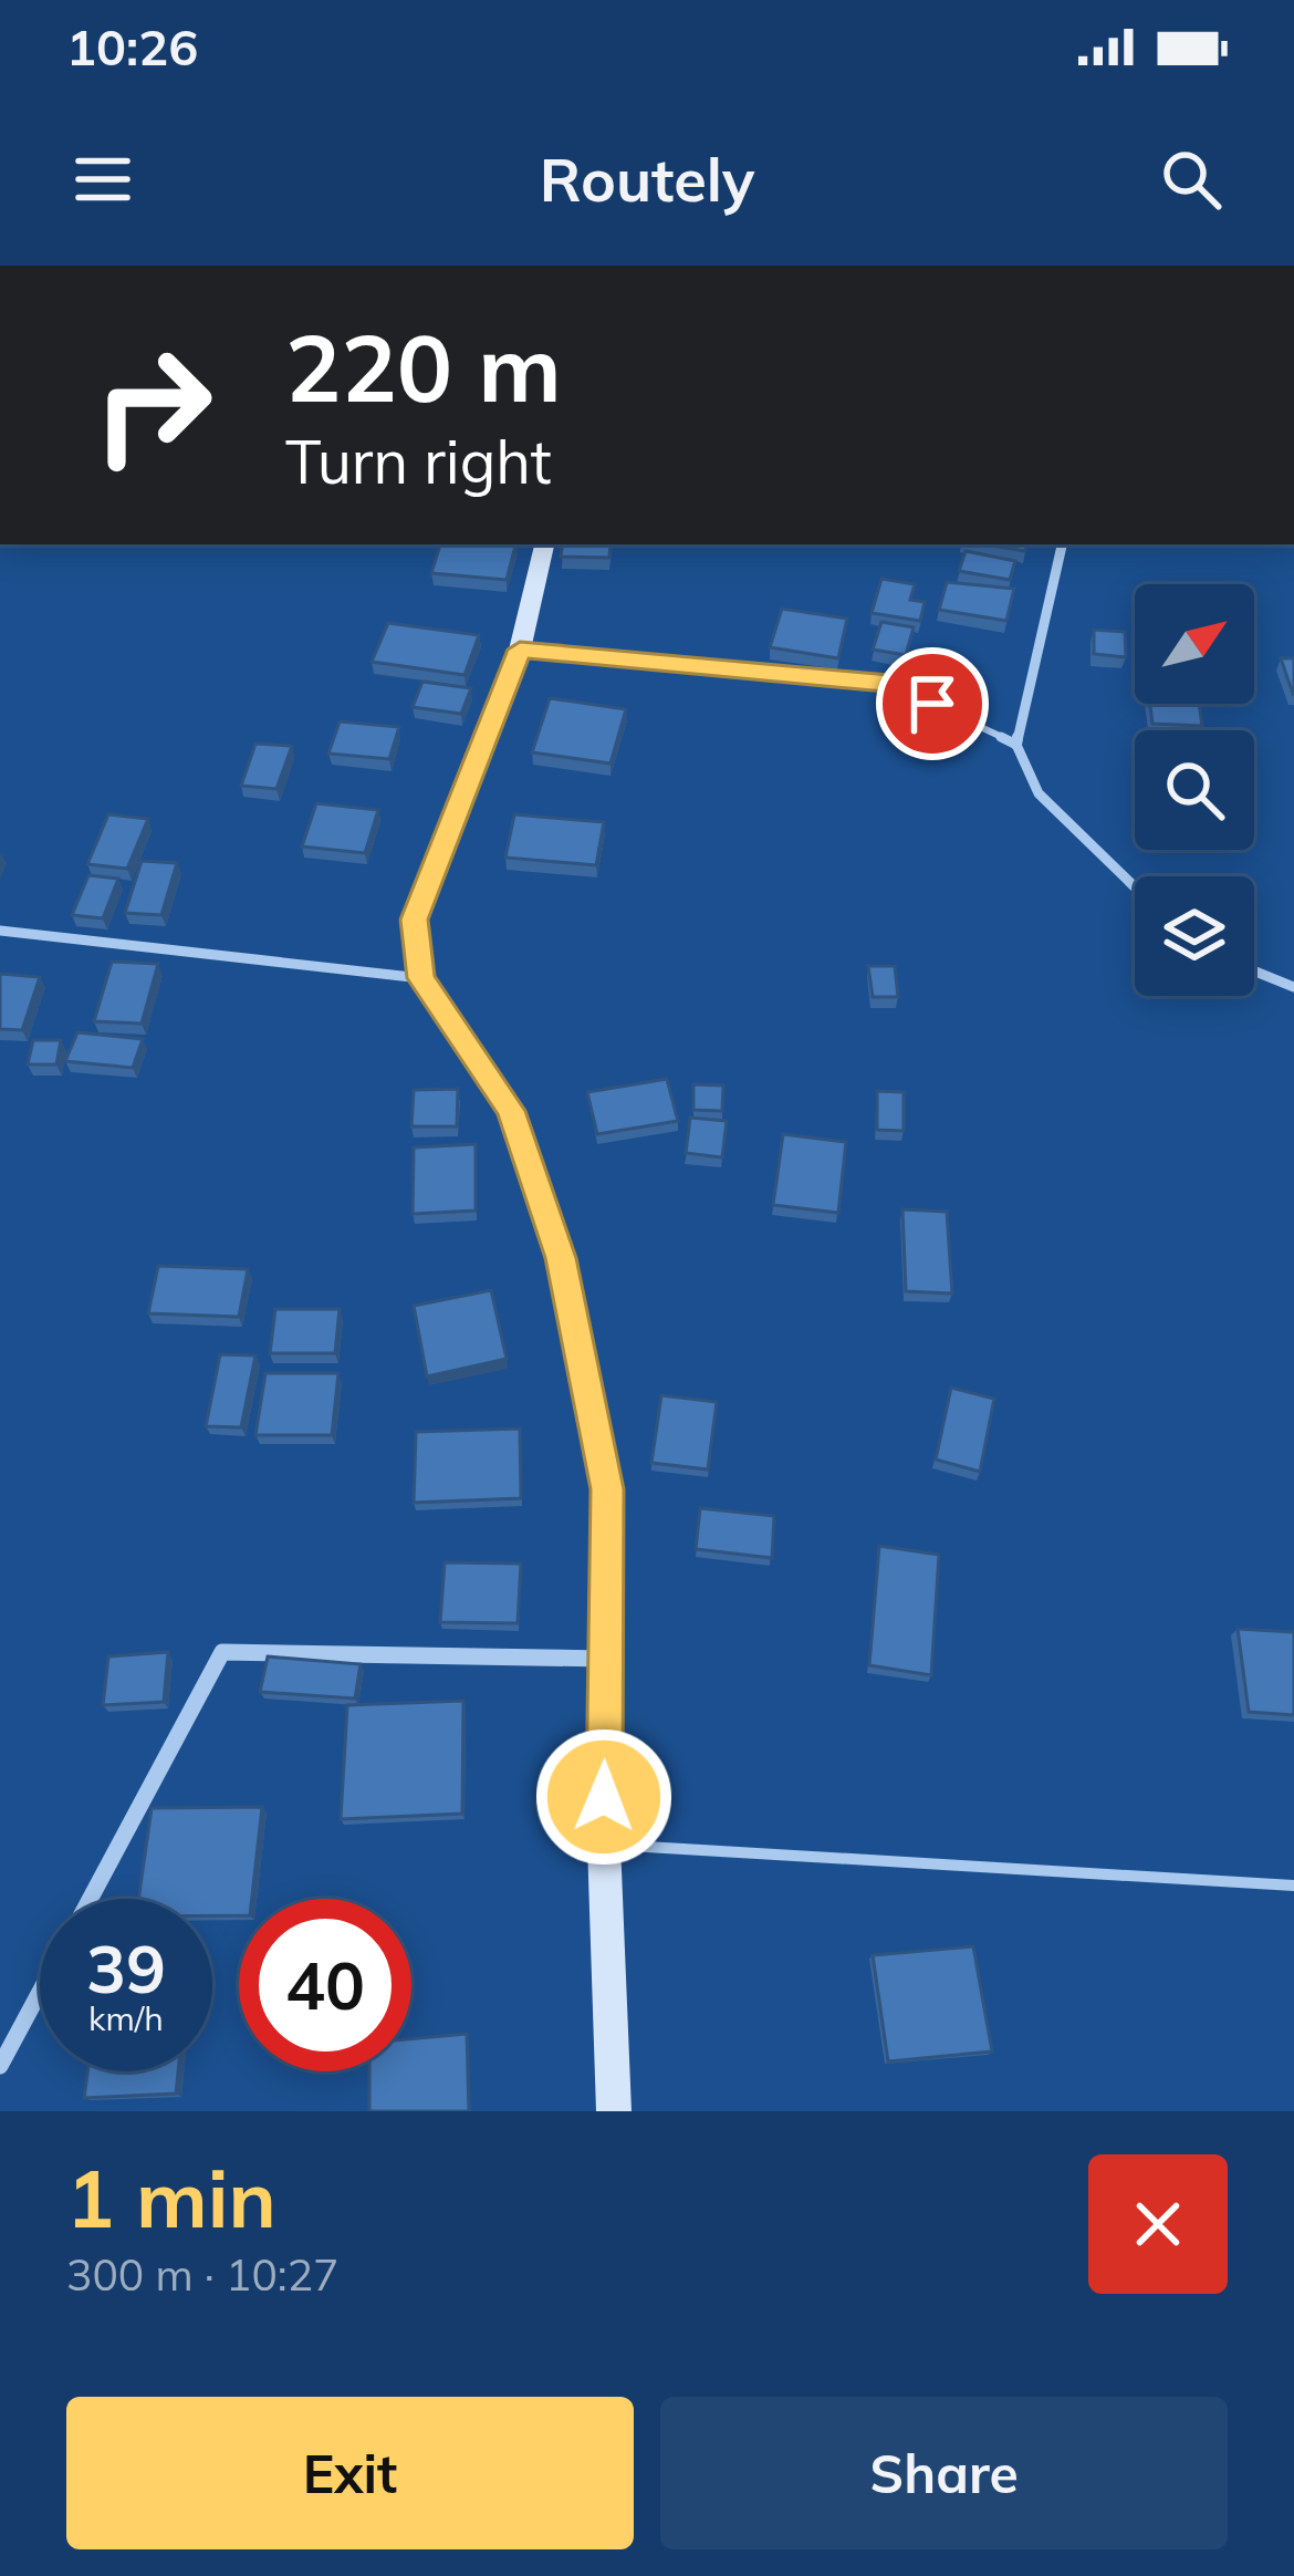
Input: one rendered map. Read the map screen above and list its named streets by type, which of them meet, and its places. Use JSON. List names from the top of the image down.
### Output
{
  "north": "top right",
  "page": {
    "status": "10:26",
    "header": "Routely",
    "turn": ["220 m", "Turn right"],
    "speed": "39 km/h",
    "limit": "40",
    "heading": ["1 min", "300 m · 10:27"],
    "buttons": ["Exit", "Share"]
  }
}
